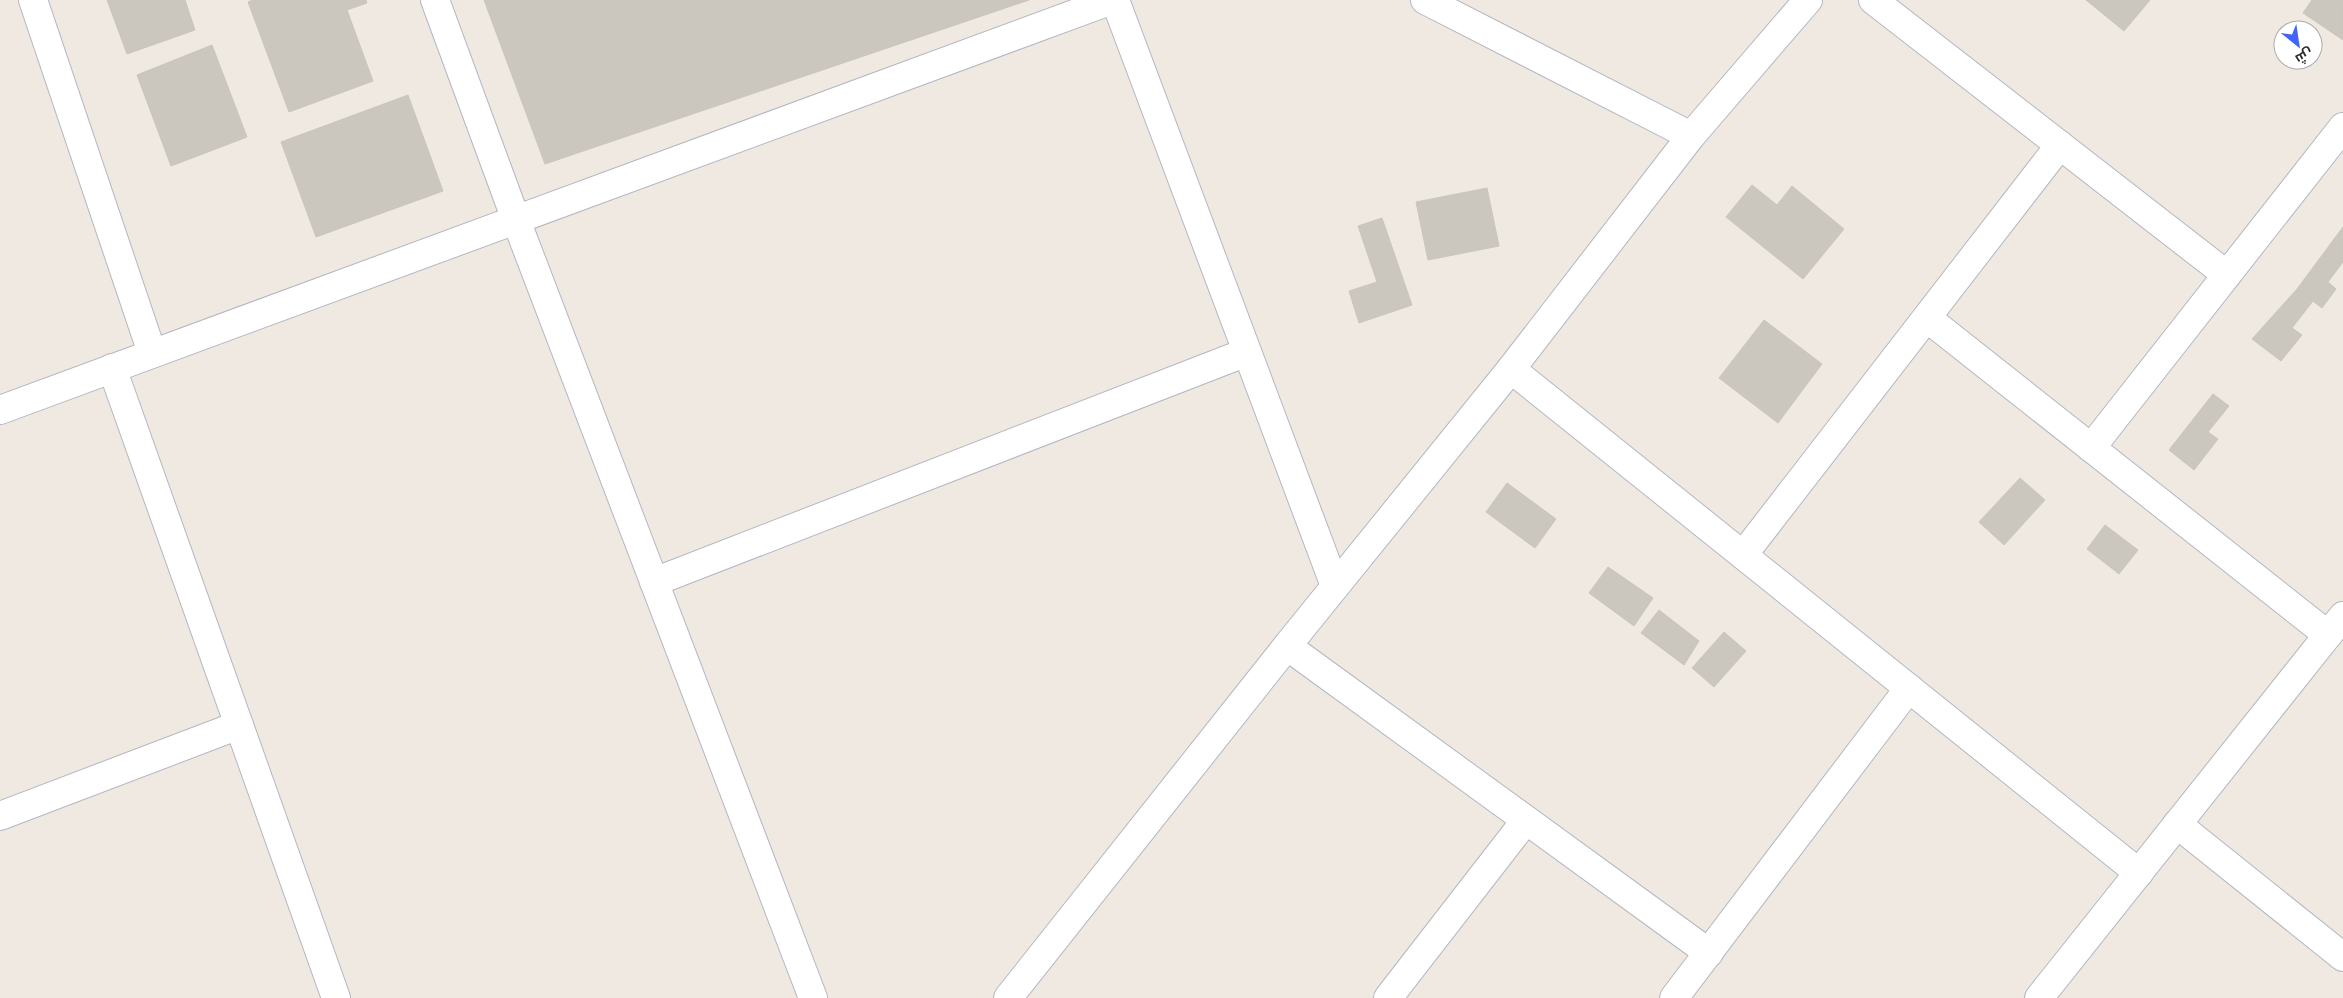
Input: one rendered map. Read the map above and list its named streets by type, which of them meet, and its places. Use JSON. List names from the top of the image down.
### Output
{
  "north": "bottom right"
}
